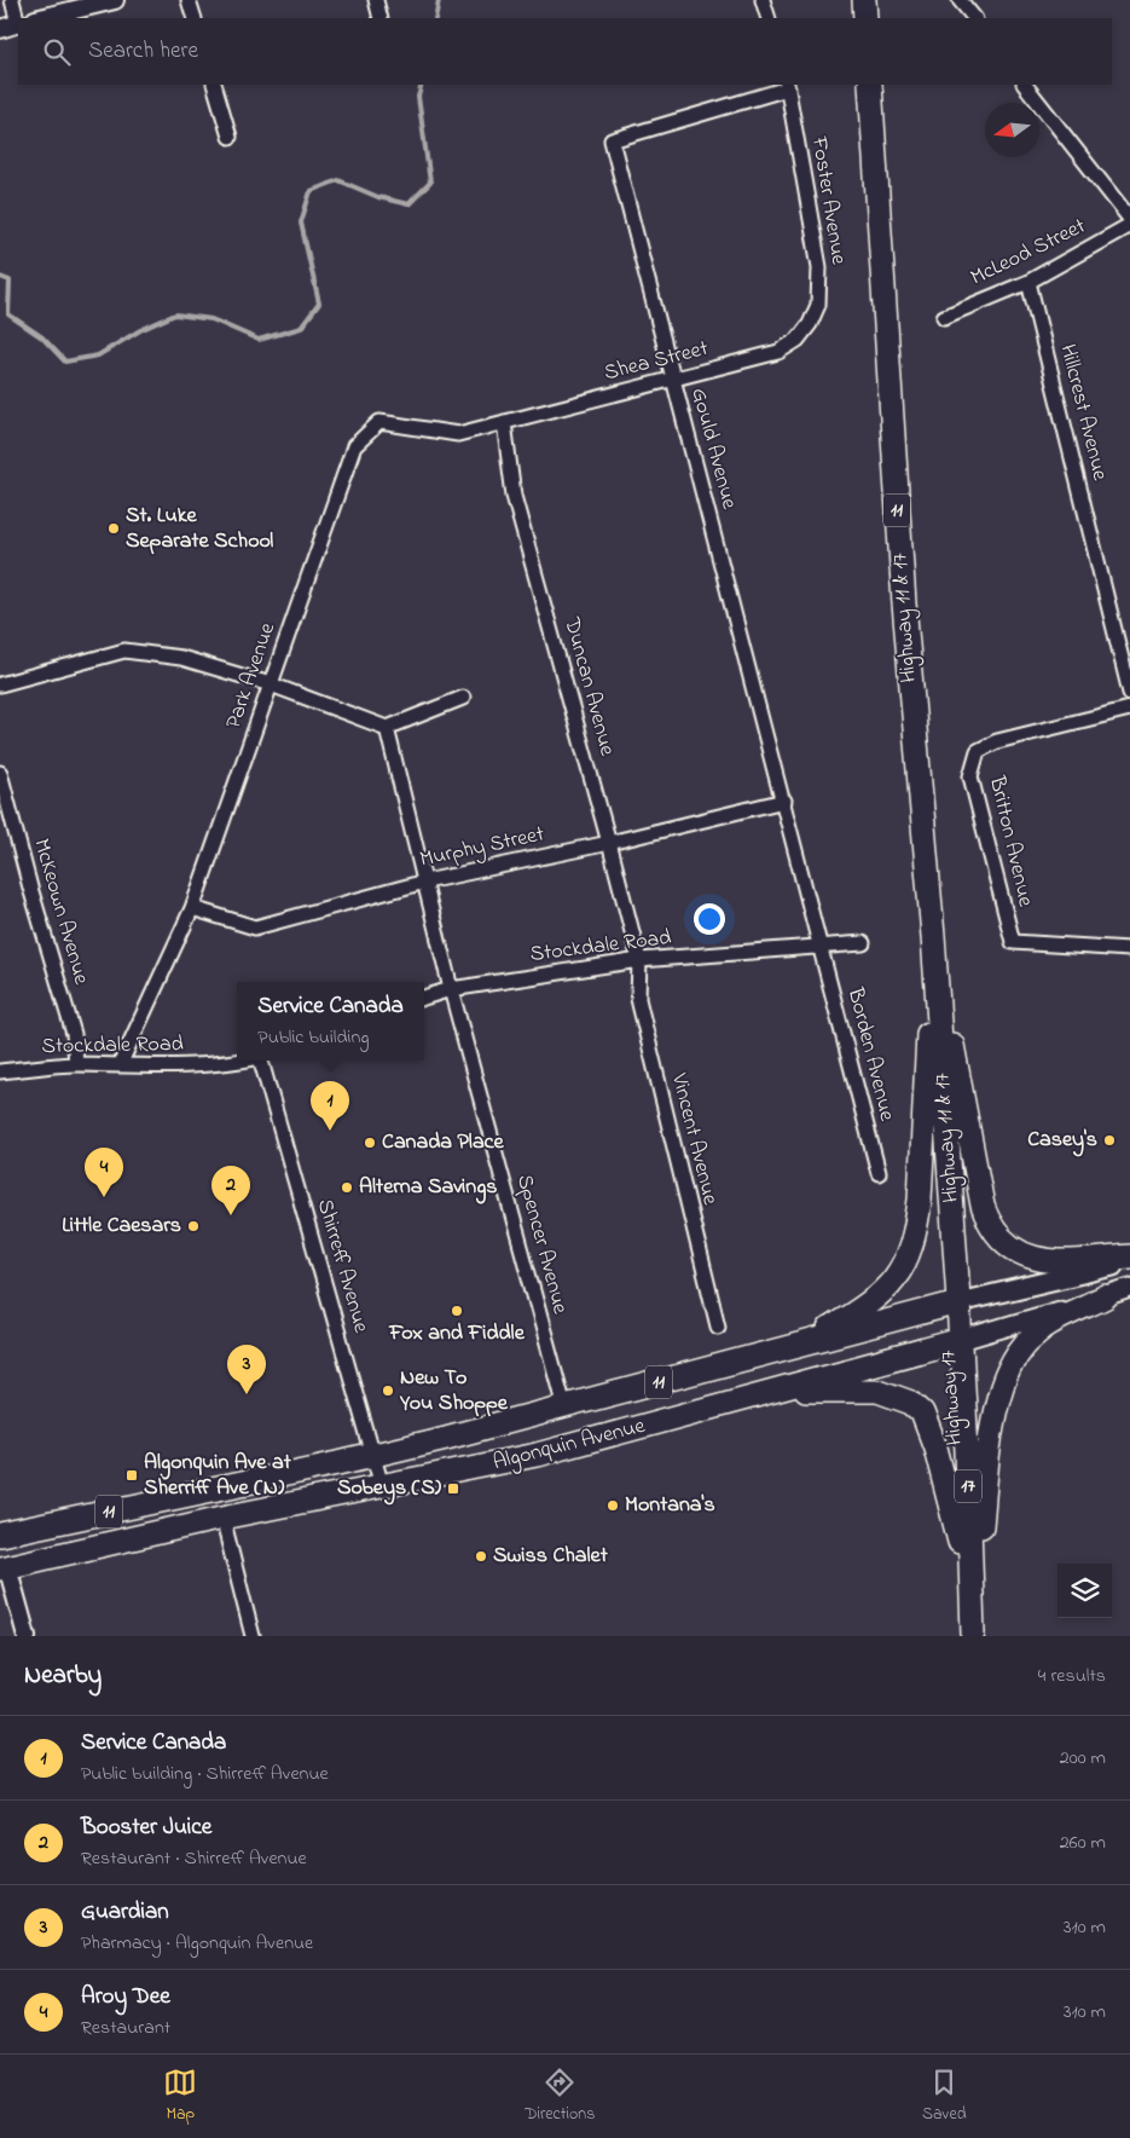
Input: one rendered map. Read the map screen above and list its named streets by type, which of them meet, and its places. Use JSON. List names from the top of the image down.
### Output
{
  "streets": {
    "highway": [
      "11",
      "Highway 11 & 17",
      "Highway 17",
      "Algonquin Avenue",
      "17"
    ],
    "street": [
      "Foster Avenue",
      "McLeod Street",
      "Shea Street",
      "Hillcrest Avenue",
      "Gould Avenue",
      "Park Avenue",
      "Duncan Avenue",
      "Britton Avenue",
      "Murphy Street",
      "McKeown Avenue",
      "Stockdale Road",
      "Borden Avenue",
      "Vincent Avenue",
      "Spencer Avenue",
      "Shirreff Avenue"
    ]
  },
  "crossings": [
    ["Foster Avenue", "Shea Street"],
    ["Foster Avenue", "Gould Avenue"],
    ["McLeod Street", "Hillcrest Avenue"],
    ["Shea Street", "Gould Avenue"],
    ["Shea Street", "Park Avenue"],
    ["Shea Street", "Duncan Avenue"],
    ["Gould Avenue", "Murphy Street"],
    ["Gould Avenue", "Stockdale Road"],
    ["Gould Avenue", "Borden Avenue"],
    ["Highway 11 & 17", "Highway 17"],
    ["Highway 11 & 17", "Algonquin Avenue"],
    ["Park Avenue", "Duncan Avenue"],
    ["Park Avenue", "Murphy Street"],
    ["Park Avenue", "Stockdale Road"],
    ["Duncan Avenue", "Murphy Street"],
    ["Duncan Avenue", "Stockdale Road"],
    ["Duncan Avenue", "Vincent Avenue"],
    ["Murphy Street", "Spencer Avenue"],
    ["McKeown Avenue", "Stockdale Road"],
    ["Stockdale Road", "Borden Avenue"],
    ["Stockdale Road", "Vincent Avenue"],
    ["Stockdale Road", "Spencer Avenue"],
    ["Spencer Avenue", "Algonquin Avenue"],
    ["Shirreff Avenue", "Algonquin Avenue"],
    ["Highway 17", "Algonquin Avenue"]
  ],
  "places": {
    "other": [
      "St. Luke Separate School",
      "Casey's",
      "Canada Place",
      "Alterna Savings",
      "Little Caesars",
      "Fox and Fiddle",
      "New To You Shoppe",
      "Montana's",
      "Swiss Chalet"
    ],
    "transit": ["Algonquin Ave at Sherriff Ave (N)", "Sobeys (S)"]
  },
  "north": "left",
  "page": {
    "search": "Search here",
    "popup": ["Service Canada", "Public building"],
    "pins": [
      "1",
      "4",
      "2",
      "3"
    ],
    "heading": ["Nearby", "4 results"],
    "list": [
      {
        "mark": "1",
        "name": "Service Canada",
        "note": "Public building · Shirreff Avenue",
        "value": "200 m"
      },
      {
        "mark": "2",
        "name": "Booster Juice",
        "note": "Restaurant · Shirreff Avenue",
        "value": "260 m"
      },
      {
        "mark": "3",
        "name": "Guardian",
        "note": "Pharmacy · Algonquin Avenue",
        "value": "310 m"
      },
      {
        "mark": "4",
        "name": "Aroy Dee",
        "note": "Restaurant",
        "value": "310 m"
      }
    ],
    "nav": ["Map", "Directions", "Saved"]
  }
}
